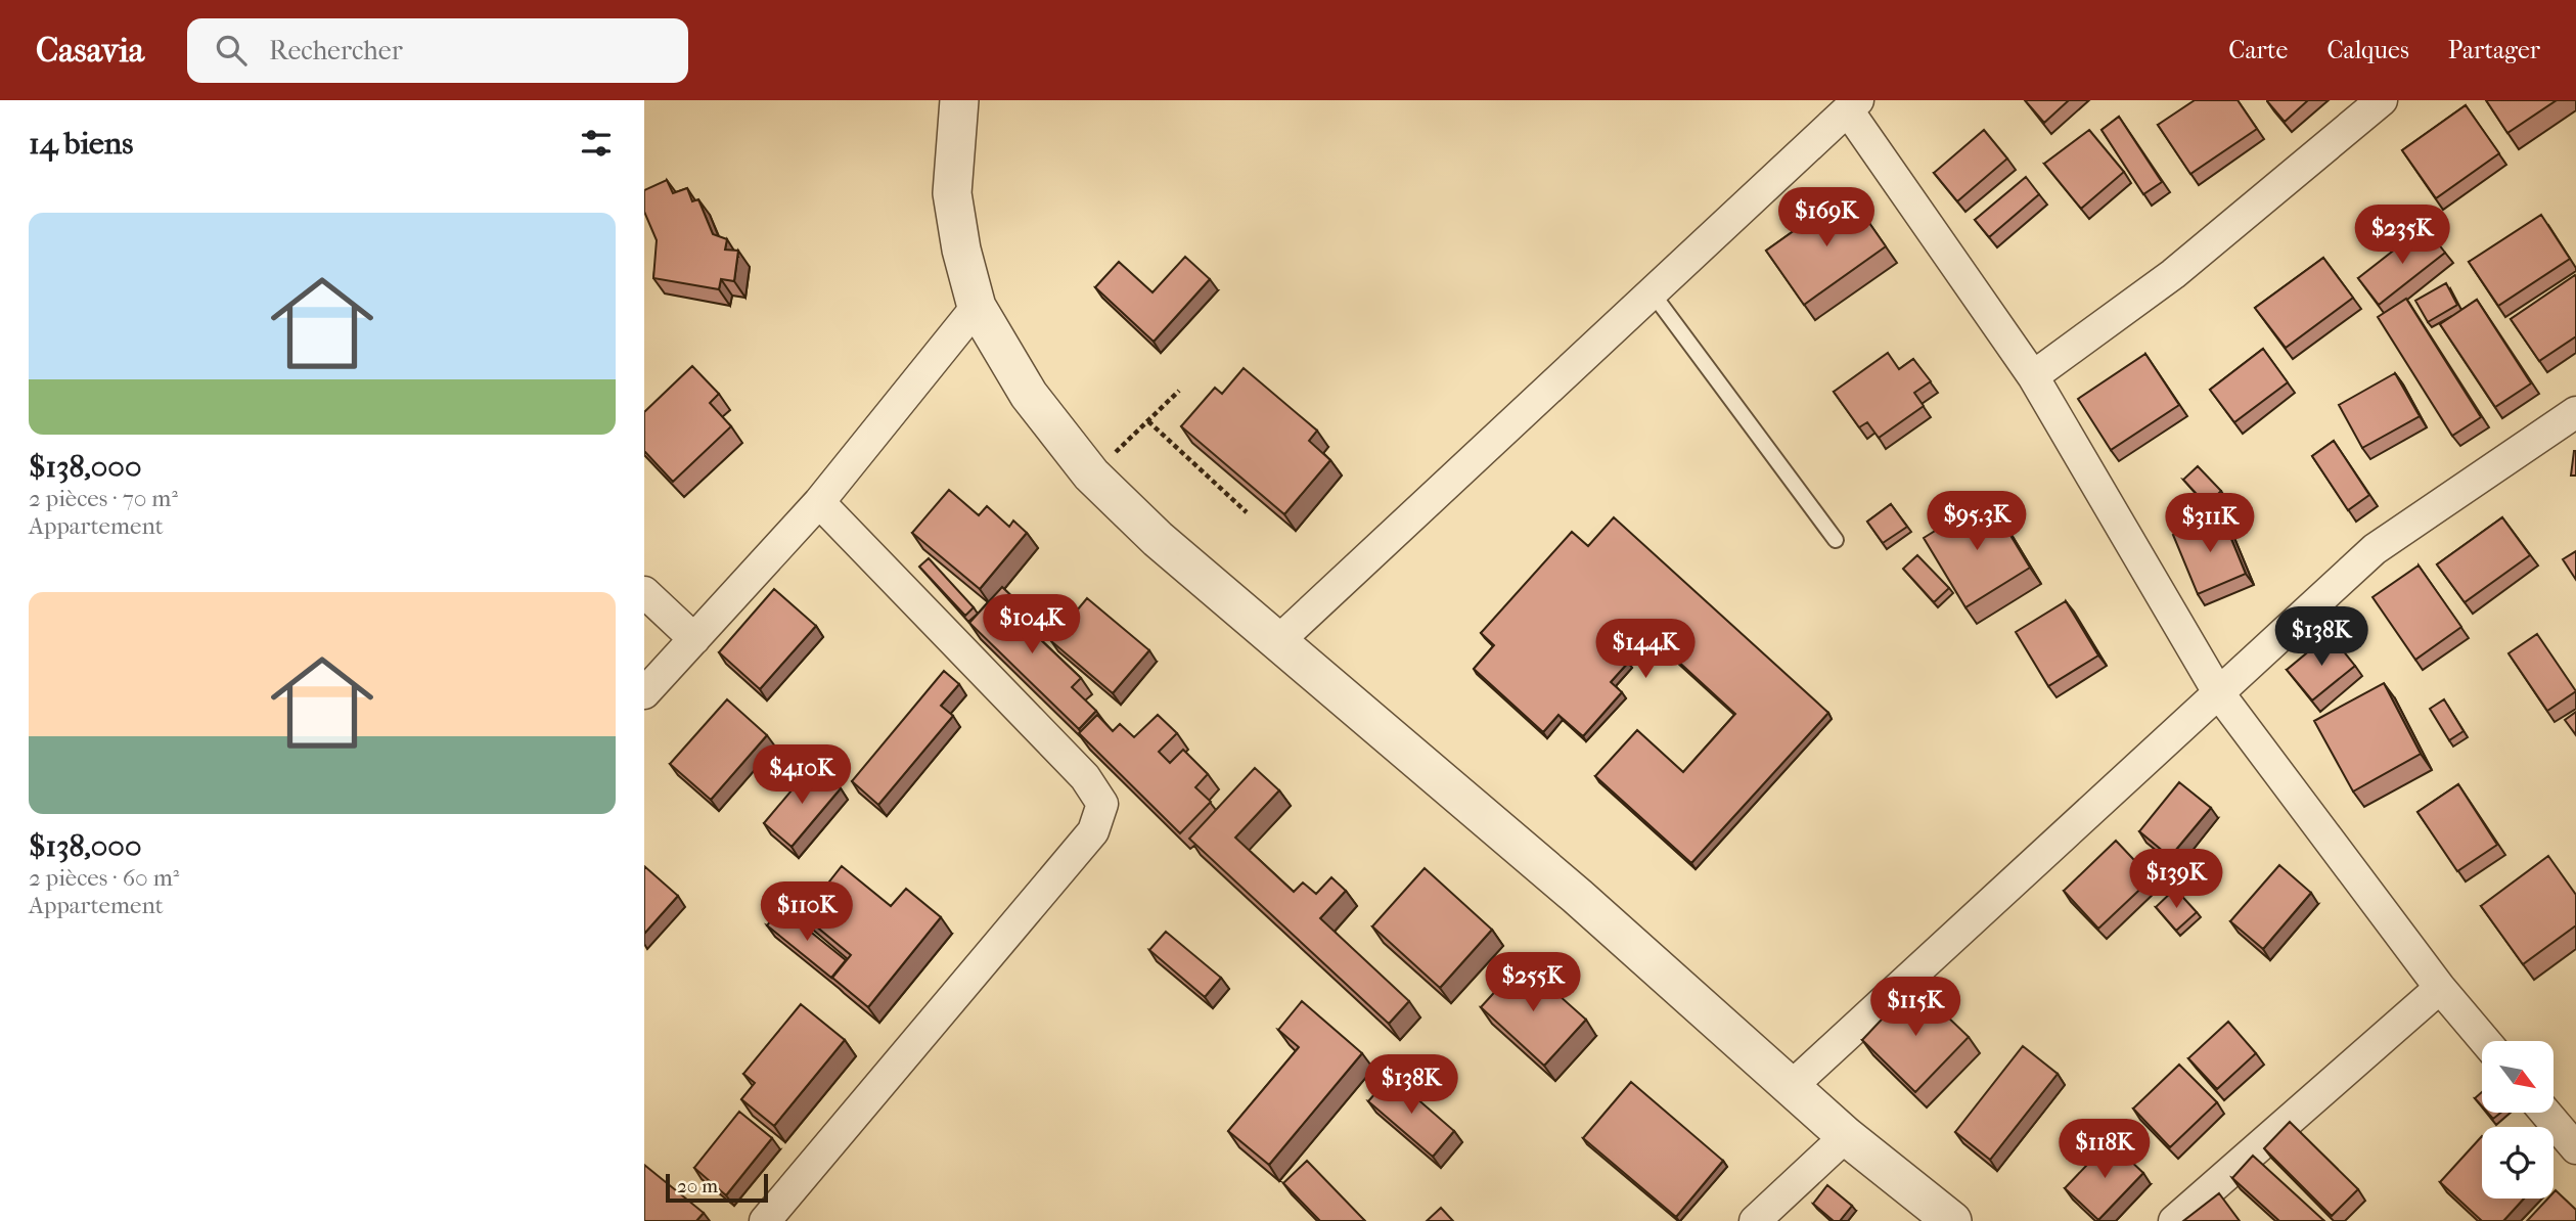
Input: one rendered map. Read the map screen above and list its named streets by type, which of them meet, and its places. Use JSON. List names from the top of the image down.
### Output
{
  "scale_bar": "20 m",
  "north": "bottom right",
  "page": {
    "header": "Casavia",
    "search": "Rechercher",
    "nav": ["Carte", "Calques", "Partager"],
    "heading": "14 biens",
    "list": [
      {
        "name": "$138,000",
        "note": "2 pièces · 70 m² · Appartement"
      },
      {
        "name": "$138,000",
        "note": "2 pièces · 60 m² · Appartement"
      }
    ],
    "price": [
      "$169K",
      "$235K",
      "$95.3K",
      "$311K",
      "$104K",
      "$138K",
      "$144K",
      "$410K",
      "$139K",
      "$110K",
      "$255K",
      "$115K",
      "$138K",
      "$118K"
    ],
    "scale": "20 m"
  }
}
